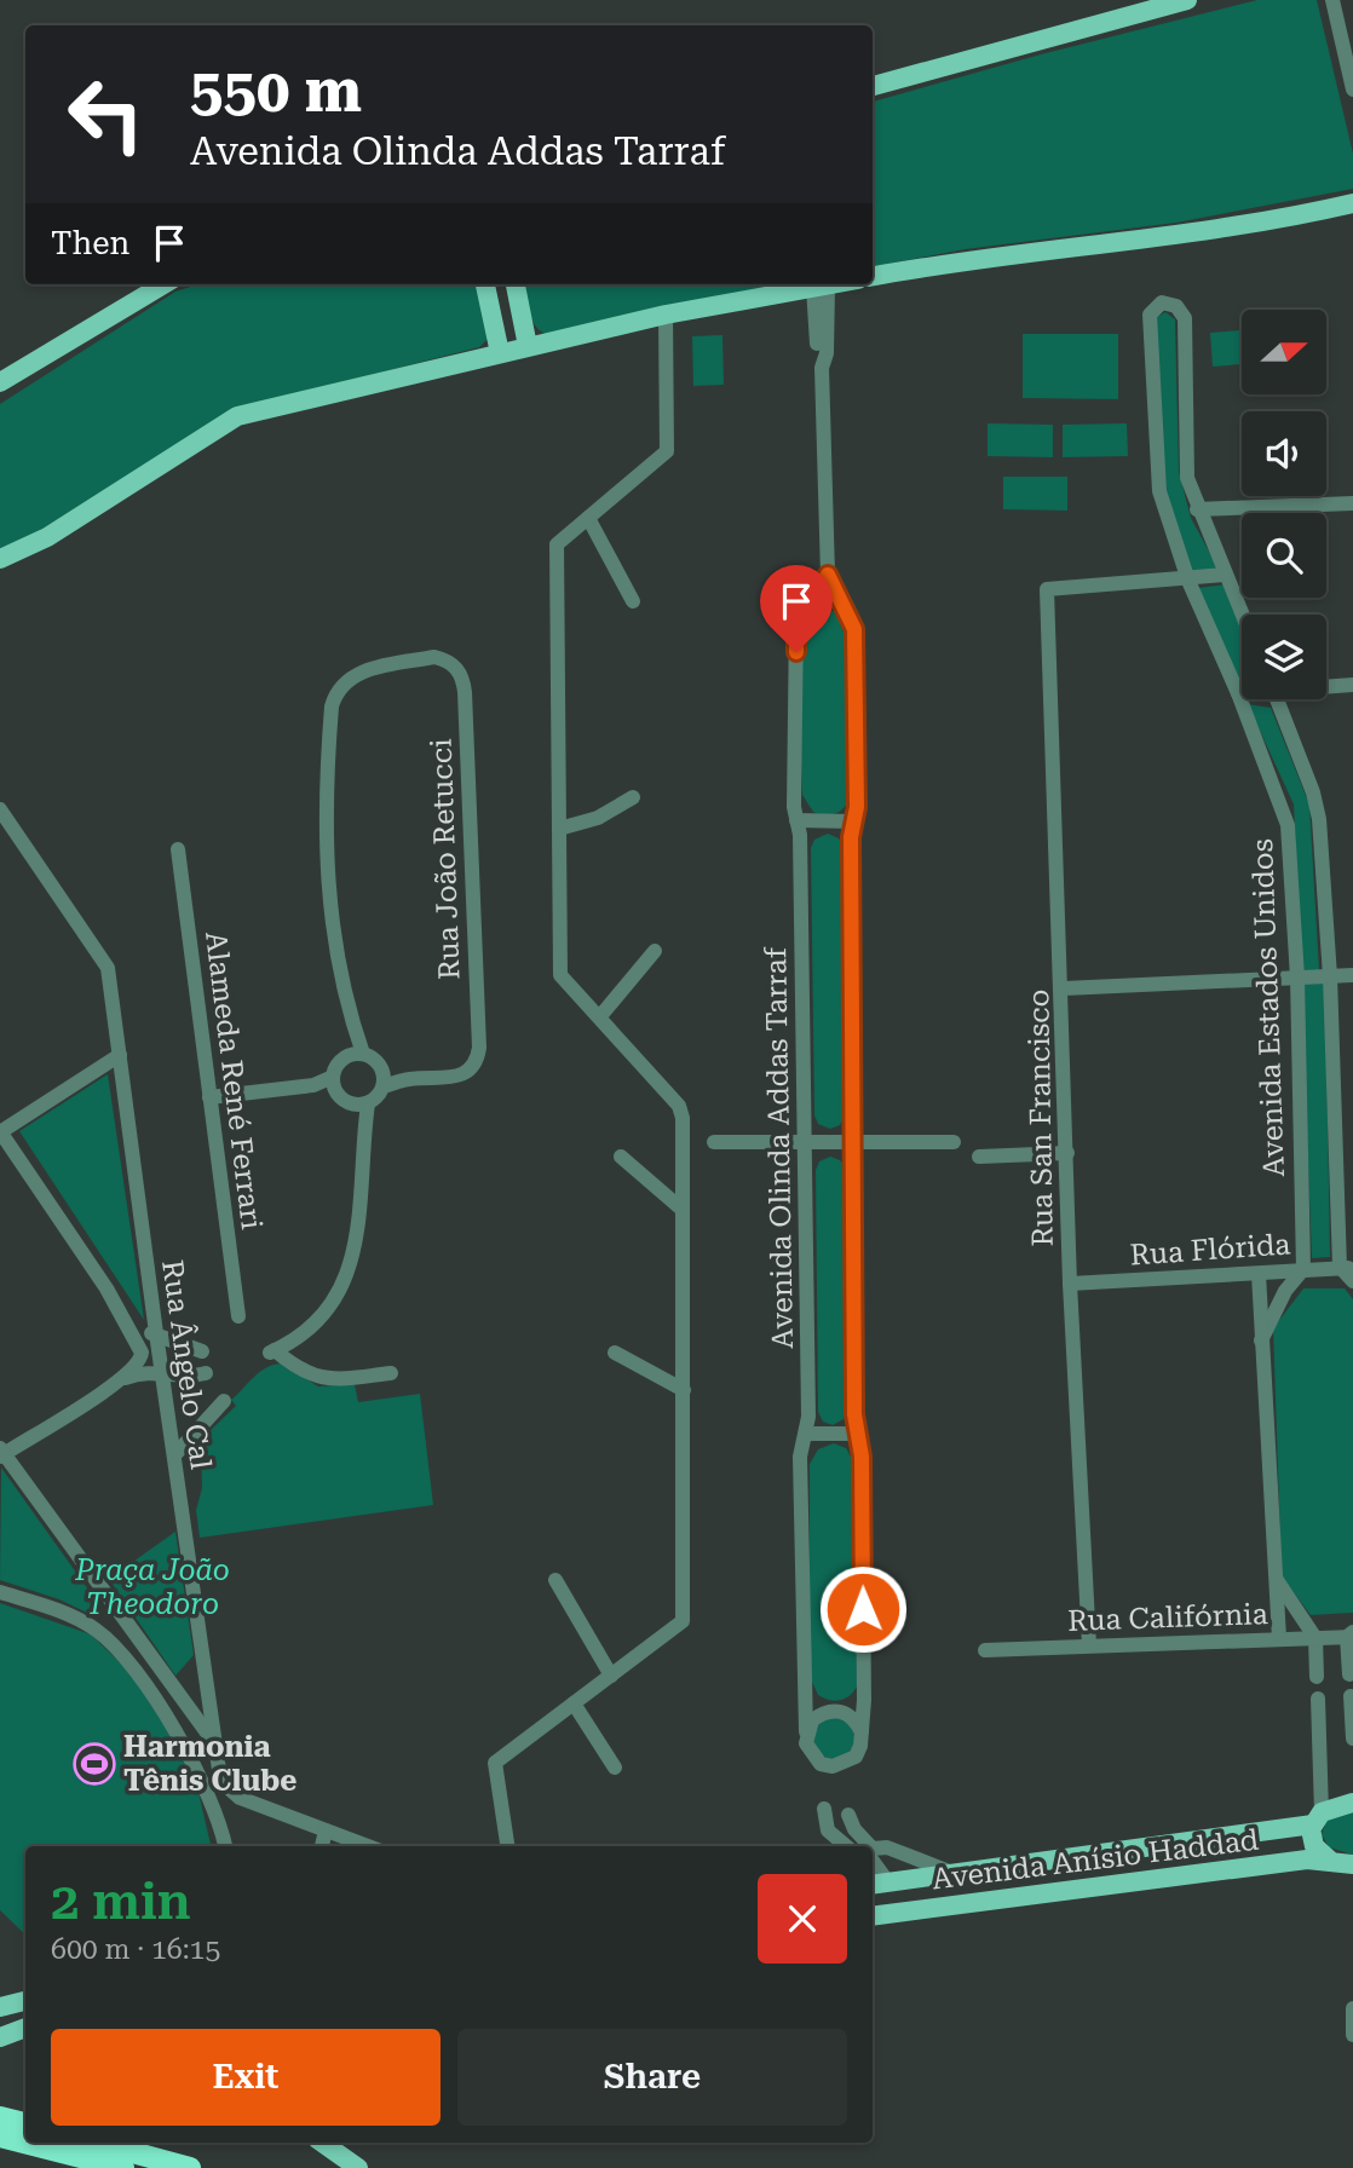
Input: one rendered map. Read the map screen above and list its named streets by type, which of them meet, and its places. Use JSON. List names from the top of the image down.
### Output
{
  "streets": {
    "main road": ["Avenida Anísio Haddad"],
    "street": [
      "Rua João Retucci",
      "Avenida Estados Unidos",
      "Alameda René Ferrari",
      "Rua San Francisco",
      "Avenida Olinda Addas Tarraf",
      "Rua Flórida",
      "Rua Ângelo Cal",
      "Rua Califórnia"
    ]
  },
  "crossings": [
    ["Avenida Estados Unidos", "Rua San Francisco"],
    ["Avenida Estados Unidos", "Rua Flórida"],
    ["Rua San Francisco", "Rua Flórida"],
    ["Rua San Francisco", "Rua Califórnia"]
  ],
  "parks": ["Praça João Theodoro"],
  "places": {
    "sports": ["Harmonia Tênis Clube"]
  },
  "north": "right",
  "page": {
    "turn": ["550 m", "Avenida Olinda Addas Tarraf"],
    "then": "Then",
    "heading": ["2 min", "600 m · 16:15"],
    "buttons": ["Exit", "Share"]
  }
}
